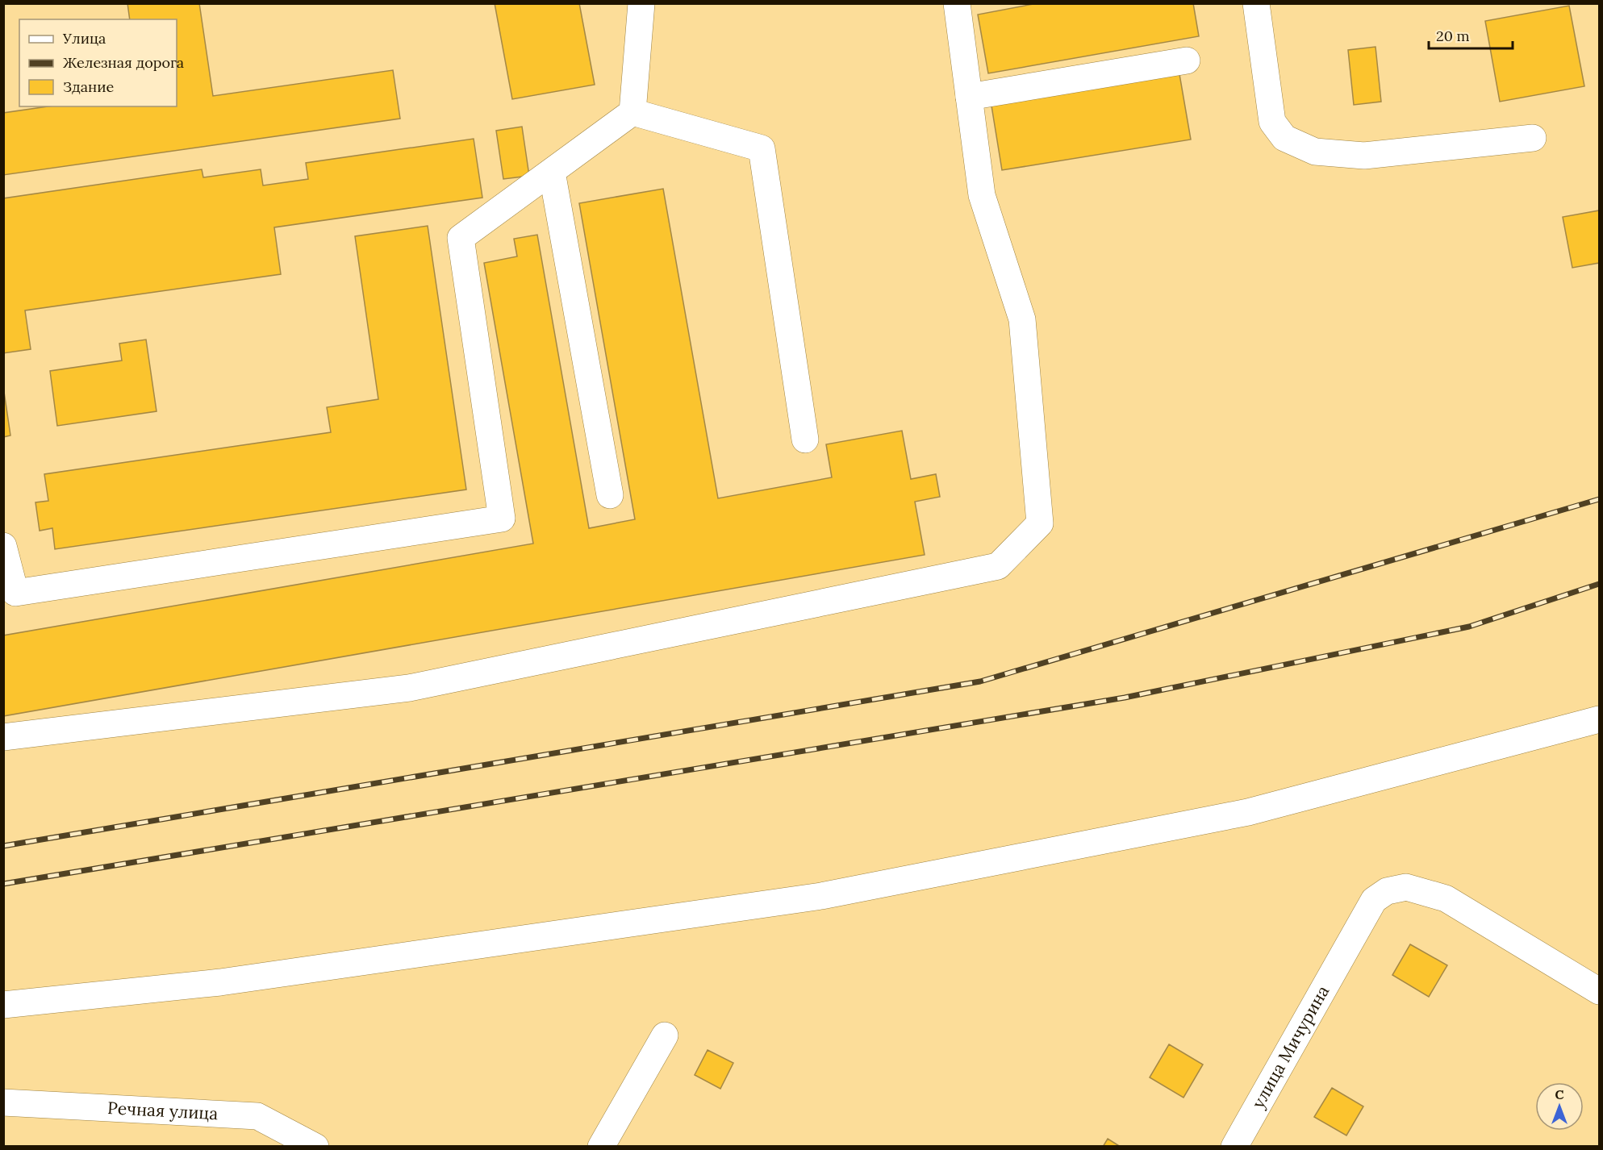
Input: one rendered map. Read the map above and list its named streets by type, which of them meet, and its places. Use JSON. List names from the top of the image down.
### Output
{
  "streets": {
    "street": ["улица Мичурина", "Речная улица"]
  },
  "legend": ["Улица", "Железная дорога", "Здание"],
  "scale_bar": "20 m",
  "north": "top"
}
